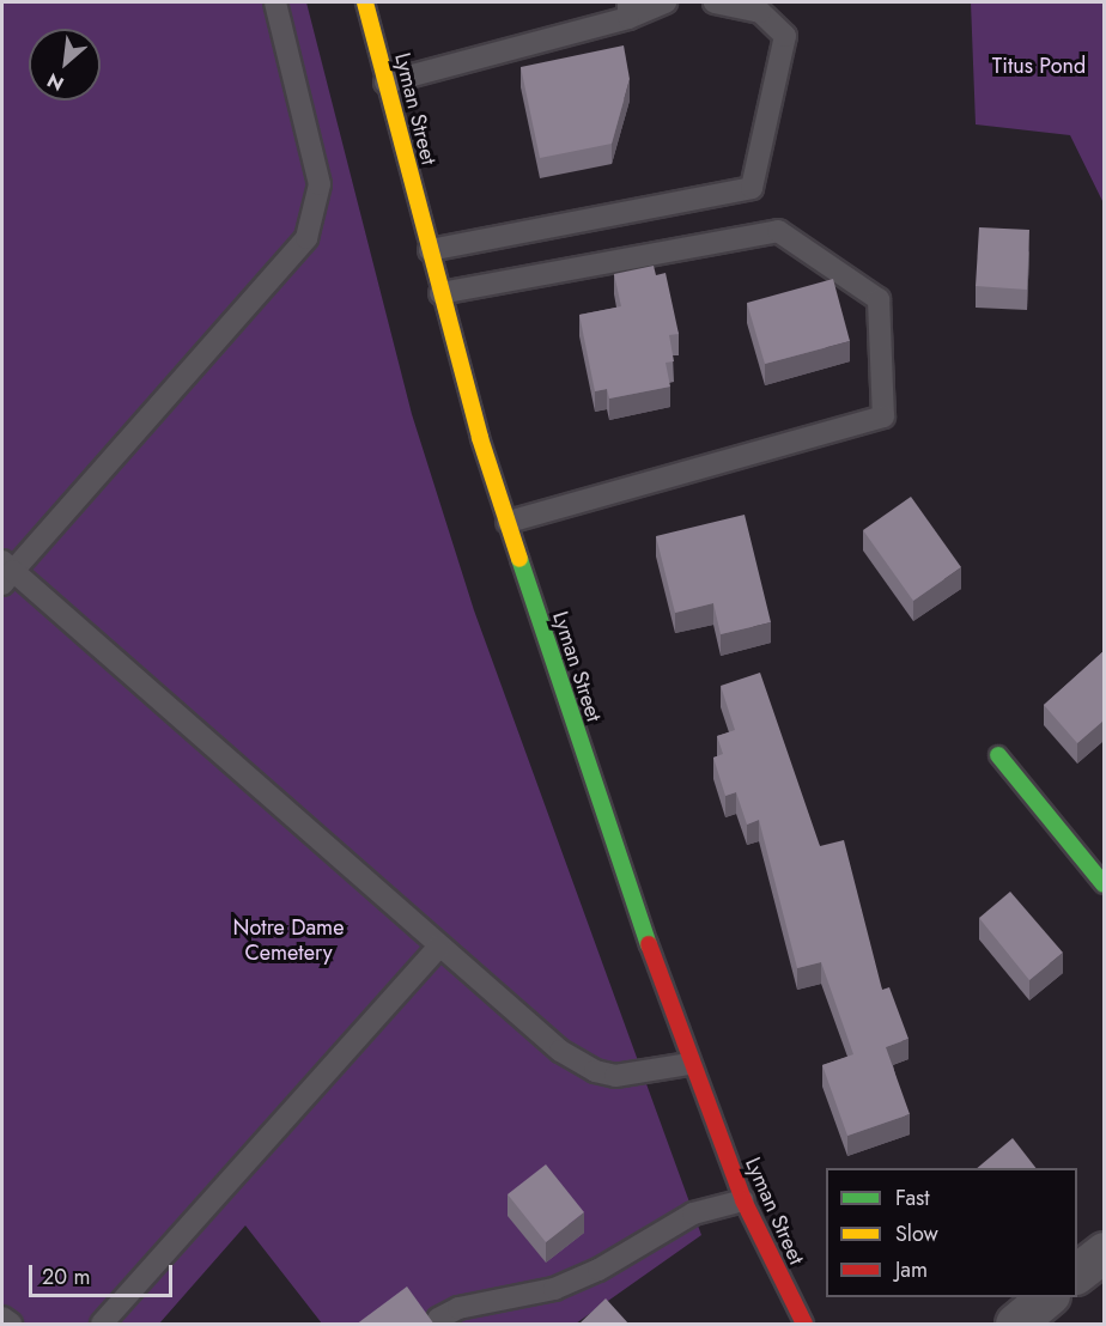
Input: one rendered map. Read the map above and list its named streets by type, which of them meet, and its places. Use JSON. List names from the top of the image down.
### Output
{
  "streets": {
    "main road": ["Lyman Street"]
  },
  "parks": ["Titus Pond", "Notre Dame Cemetery"],
  "legend": ["Fast", "Slow", "Jam"],
  "scale_bar": "20 m",
  "north": "bottom left"
}
